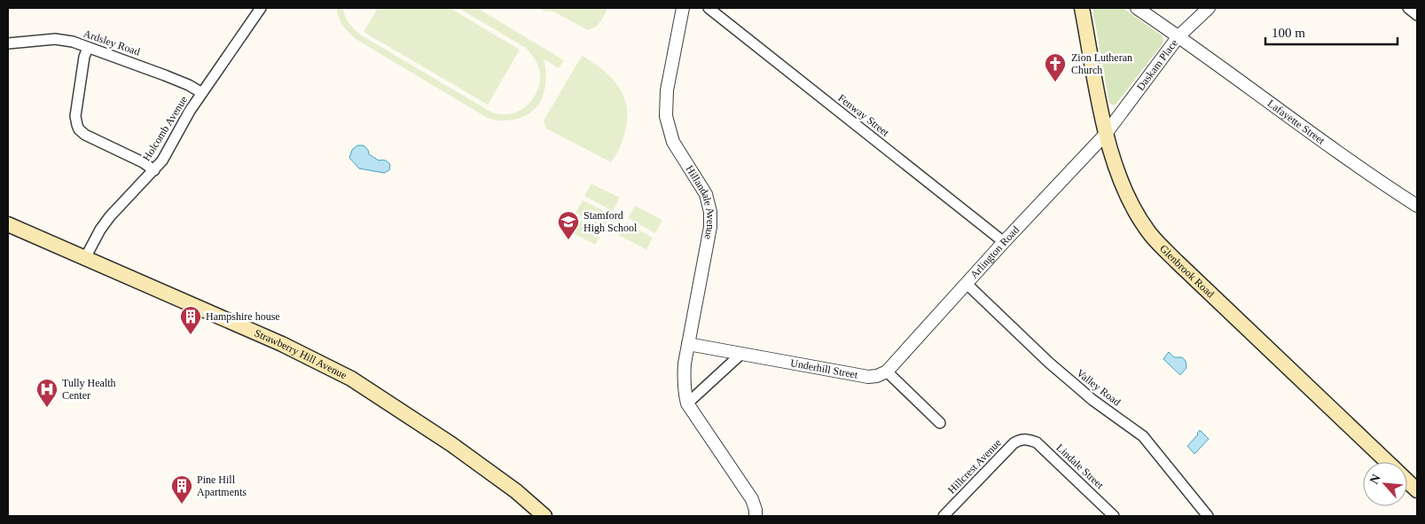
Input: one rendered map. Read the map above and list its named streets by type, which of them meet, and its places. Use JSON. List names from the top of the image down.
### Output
{
  "streets": {
    "main road": ["Glenbrook Road", "Strawberry Hill Avenue"],
    "street": [
      "Ardsley Road",
      "Daskam Place",
      "Fenway Street",
      "Lafayette Street",
      "Holcomb Avenue",
      "Hillandale Avenue",
      "Arlington Road",
      "Underhill Street",
      "Valley Road",
      "Hillcrest Avenue",
      "Lindale Street"
    ]
  },
  "crossings": [
    ["Ardsley Road", "Holcomb Avenue"],
    ["Daskam Place", "Lafayette Street"],
    ["Daskam Place", "Arlington Road"],
    ["Daskam Place", "Glenbrook Road"],
    ["Fenway Street", "Arlington Road"],
    ["Holcomb Avenue", "Strawberry Hill Avenue"],
    ["Hillandale Avenue", "Underhill Street"],
    ["Arlington Road", "Glenbrook Road"],
    ["Arlington Road", "Underhill Street"],
    ["Arlington Road", "Valley Road"],
    ["Hillcrest Avenue", "Lindale Street"]
  ],
  "places": {
    "church": ["Zion Lutheran Church"],
    "school or university": ["Stamford High School"],
    "building": ["Hampshire house", "Pine Hill Apartments"],
    "hospital": ["Tully Health Center"]
  },
  "scale_bar": "100 m",
  "north": "top left"
}
